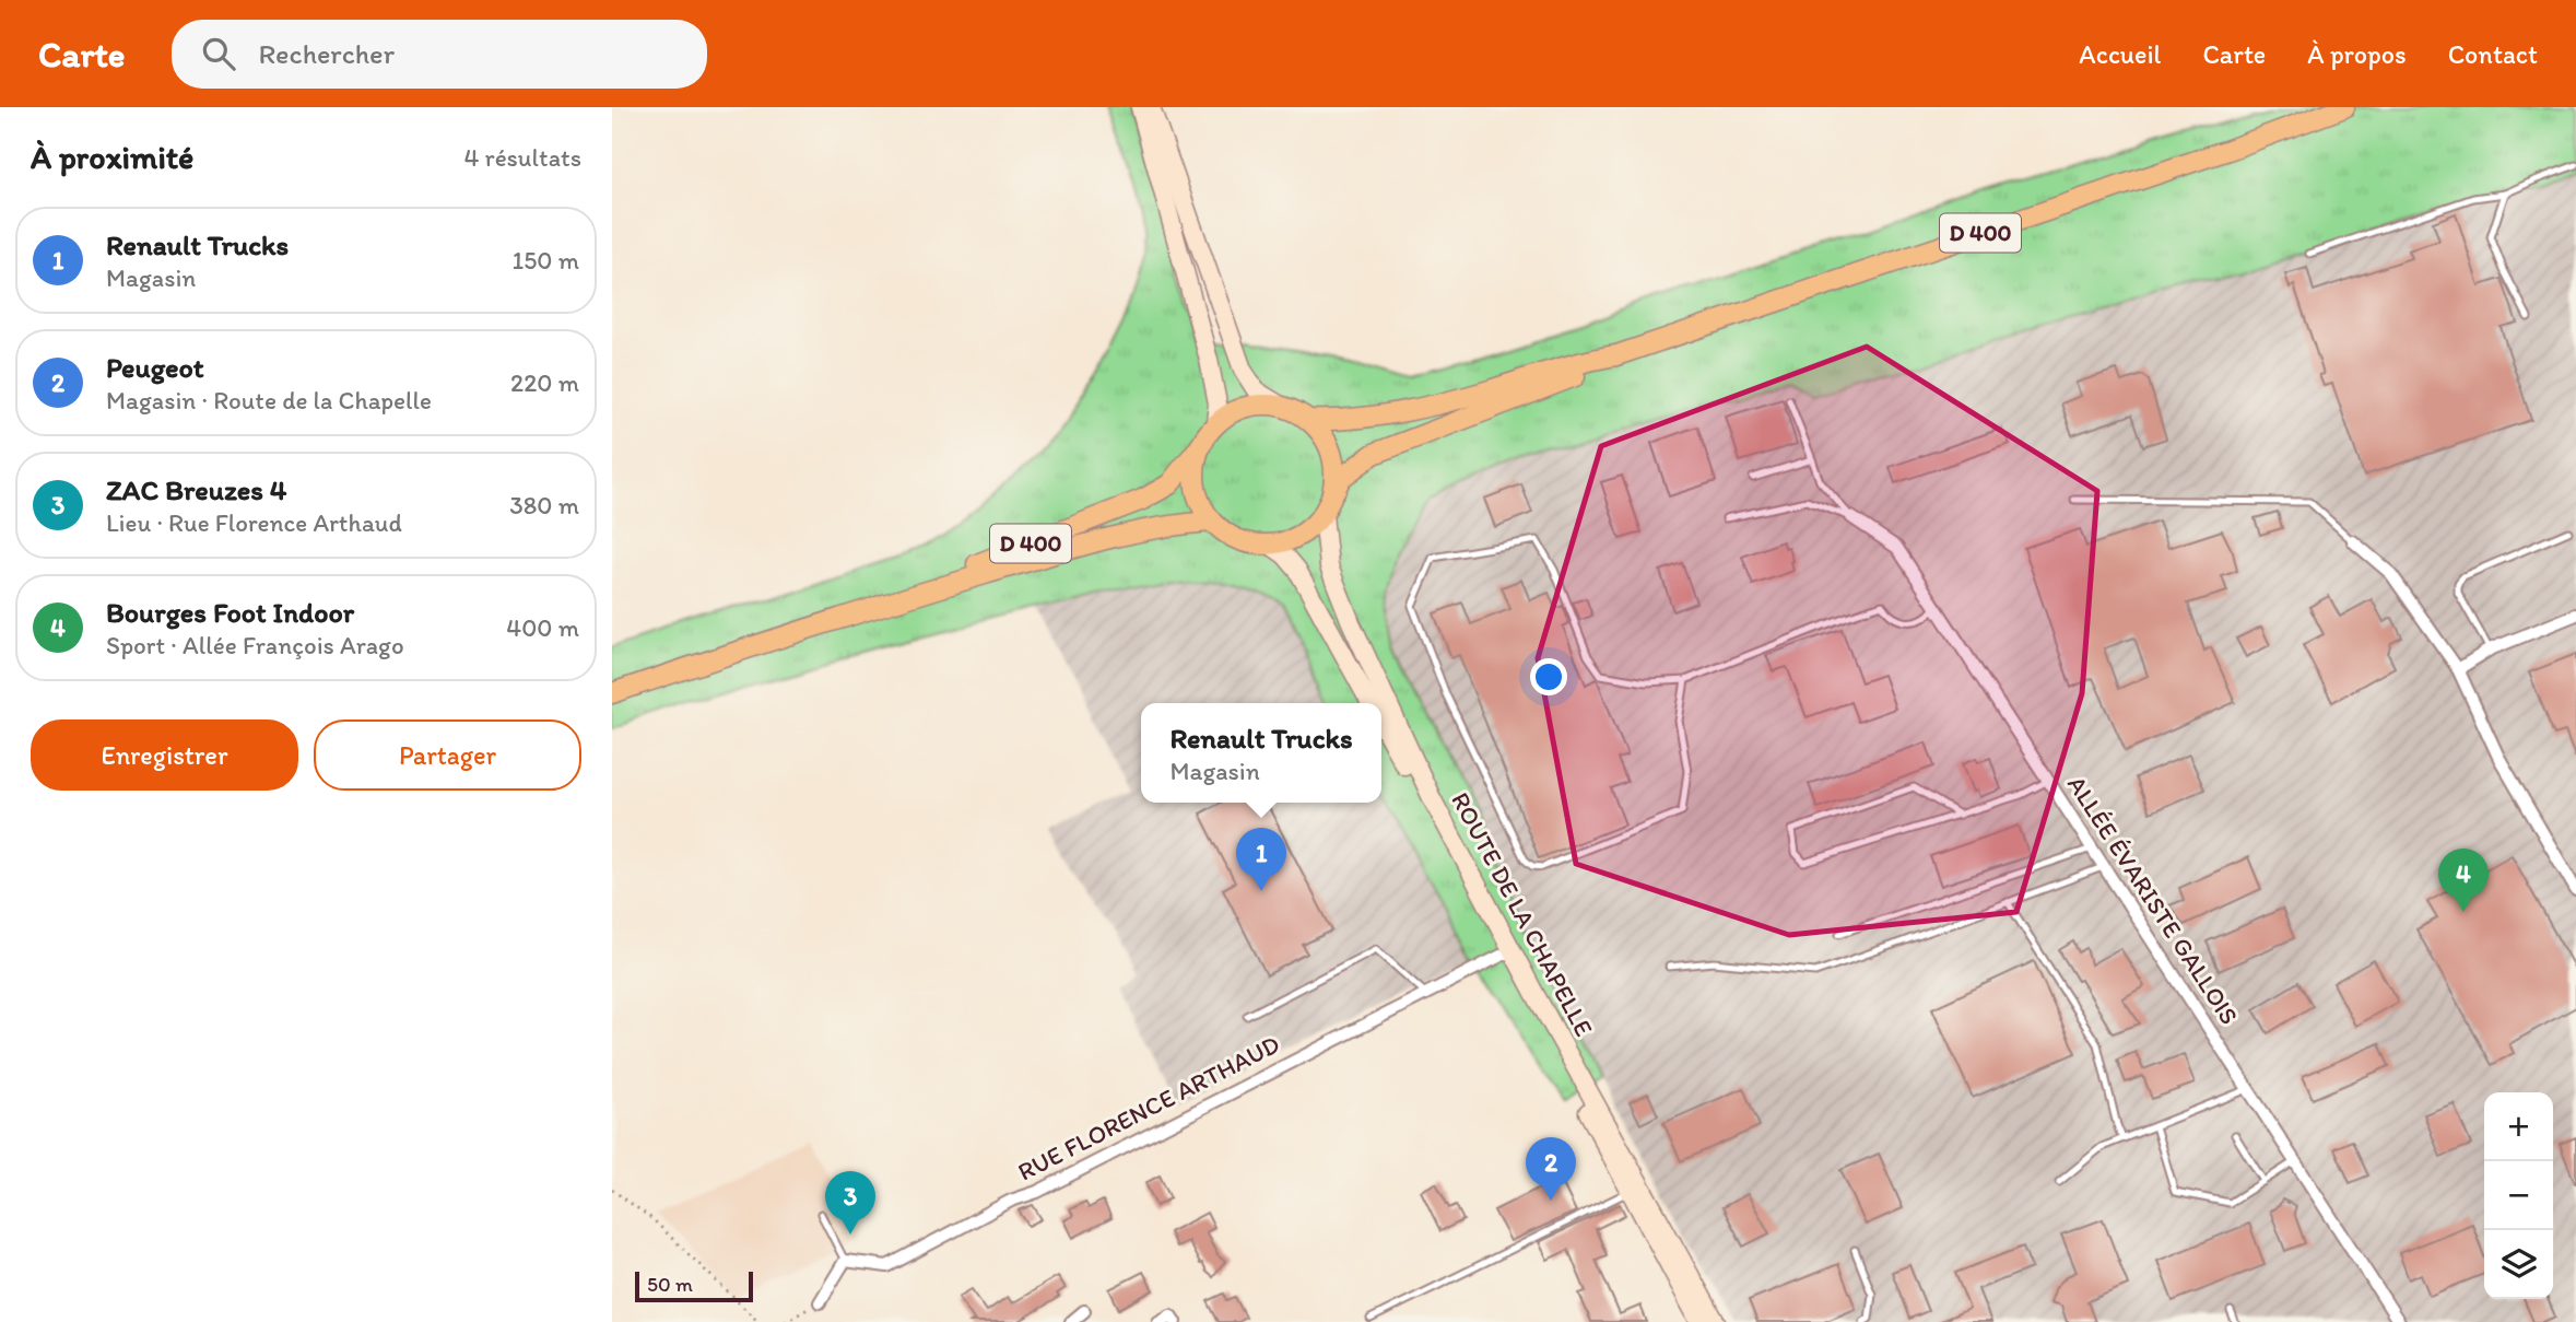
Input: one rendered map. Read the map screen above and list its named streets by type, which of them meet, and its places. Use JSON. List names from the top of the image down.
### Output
{
  "streets": {
    "main road": ["D 400", "ROUTE DE LA CHAPELLE"],
    "street": ["ALLÉE ÉVARISTE GALLOIS", "RUE FLORENCE ARTHAUD"]
  },
  "crossings": [
    ["D 400", "ROUTE DE LA CHAPELLE"],
    ["ROUTE DE LA CHAPELLE", "RUE FLORENCE ARTHAUD"]
  ],
  "scale_bar": "50 m",
  "page": {
    "header": "Carte",
    "search": "Rechercher",
    "nav": [
      "Accueil",
      "Carte",
      "À propos",
      "Contact"
    ],
    "heading": ["À proximité", "4 résultats"],
    "list": [
      {
        "mark": "1",
        "name": "Renault Trucks",
        "note": "Magasin",
        "value": "150 m"
      },
      {
        "mark": "2",
        "name": "Peugeot",
        "note": "Magasin · Route de la Chapelle",
        "value": "220 m"
      },
      {
        "mark": "3",
        "name": "ZAC Breuzes 4",
        "note": "Lieu · Rue Florence Arthaud",
        "value": "380 m"
      },
      {
        "mark": "4",
        "name": "Bourges Foot Indoor",
        "note": "Sport · Allée François Arago",
        "value": "400 m"
      }
    ],
    "buttons": ["Enregistrer", "Partager"],
    "popup": ["Renault Trucks", "Magasin"],
    "pins": [
      "1",
      "4",
      "2",
      "3"
    ],
    "map_buttons": ["+", "−"],
    "scale": "50 m"
  }
}
